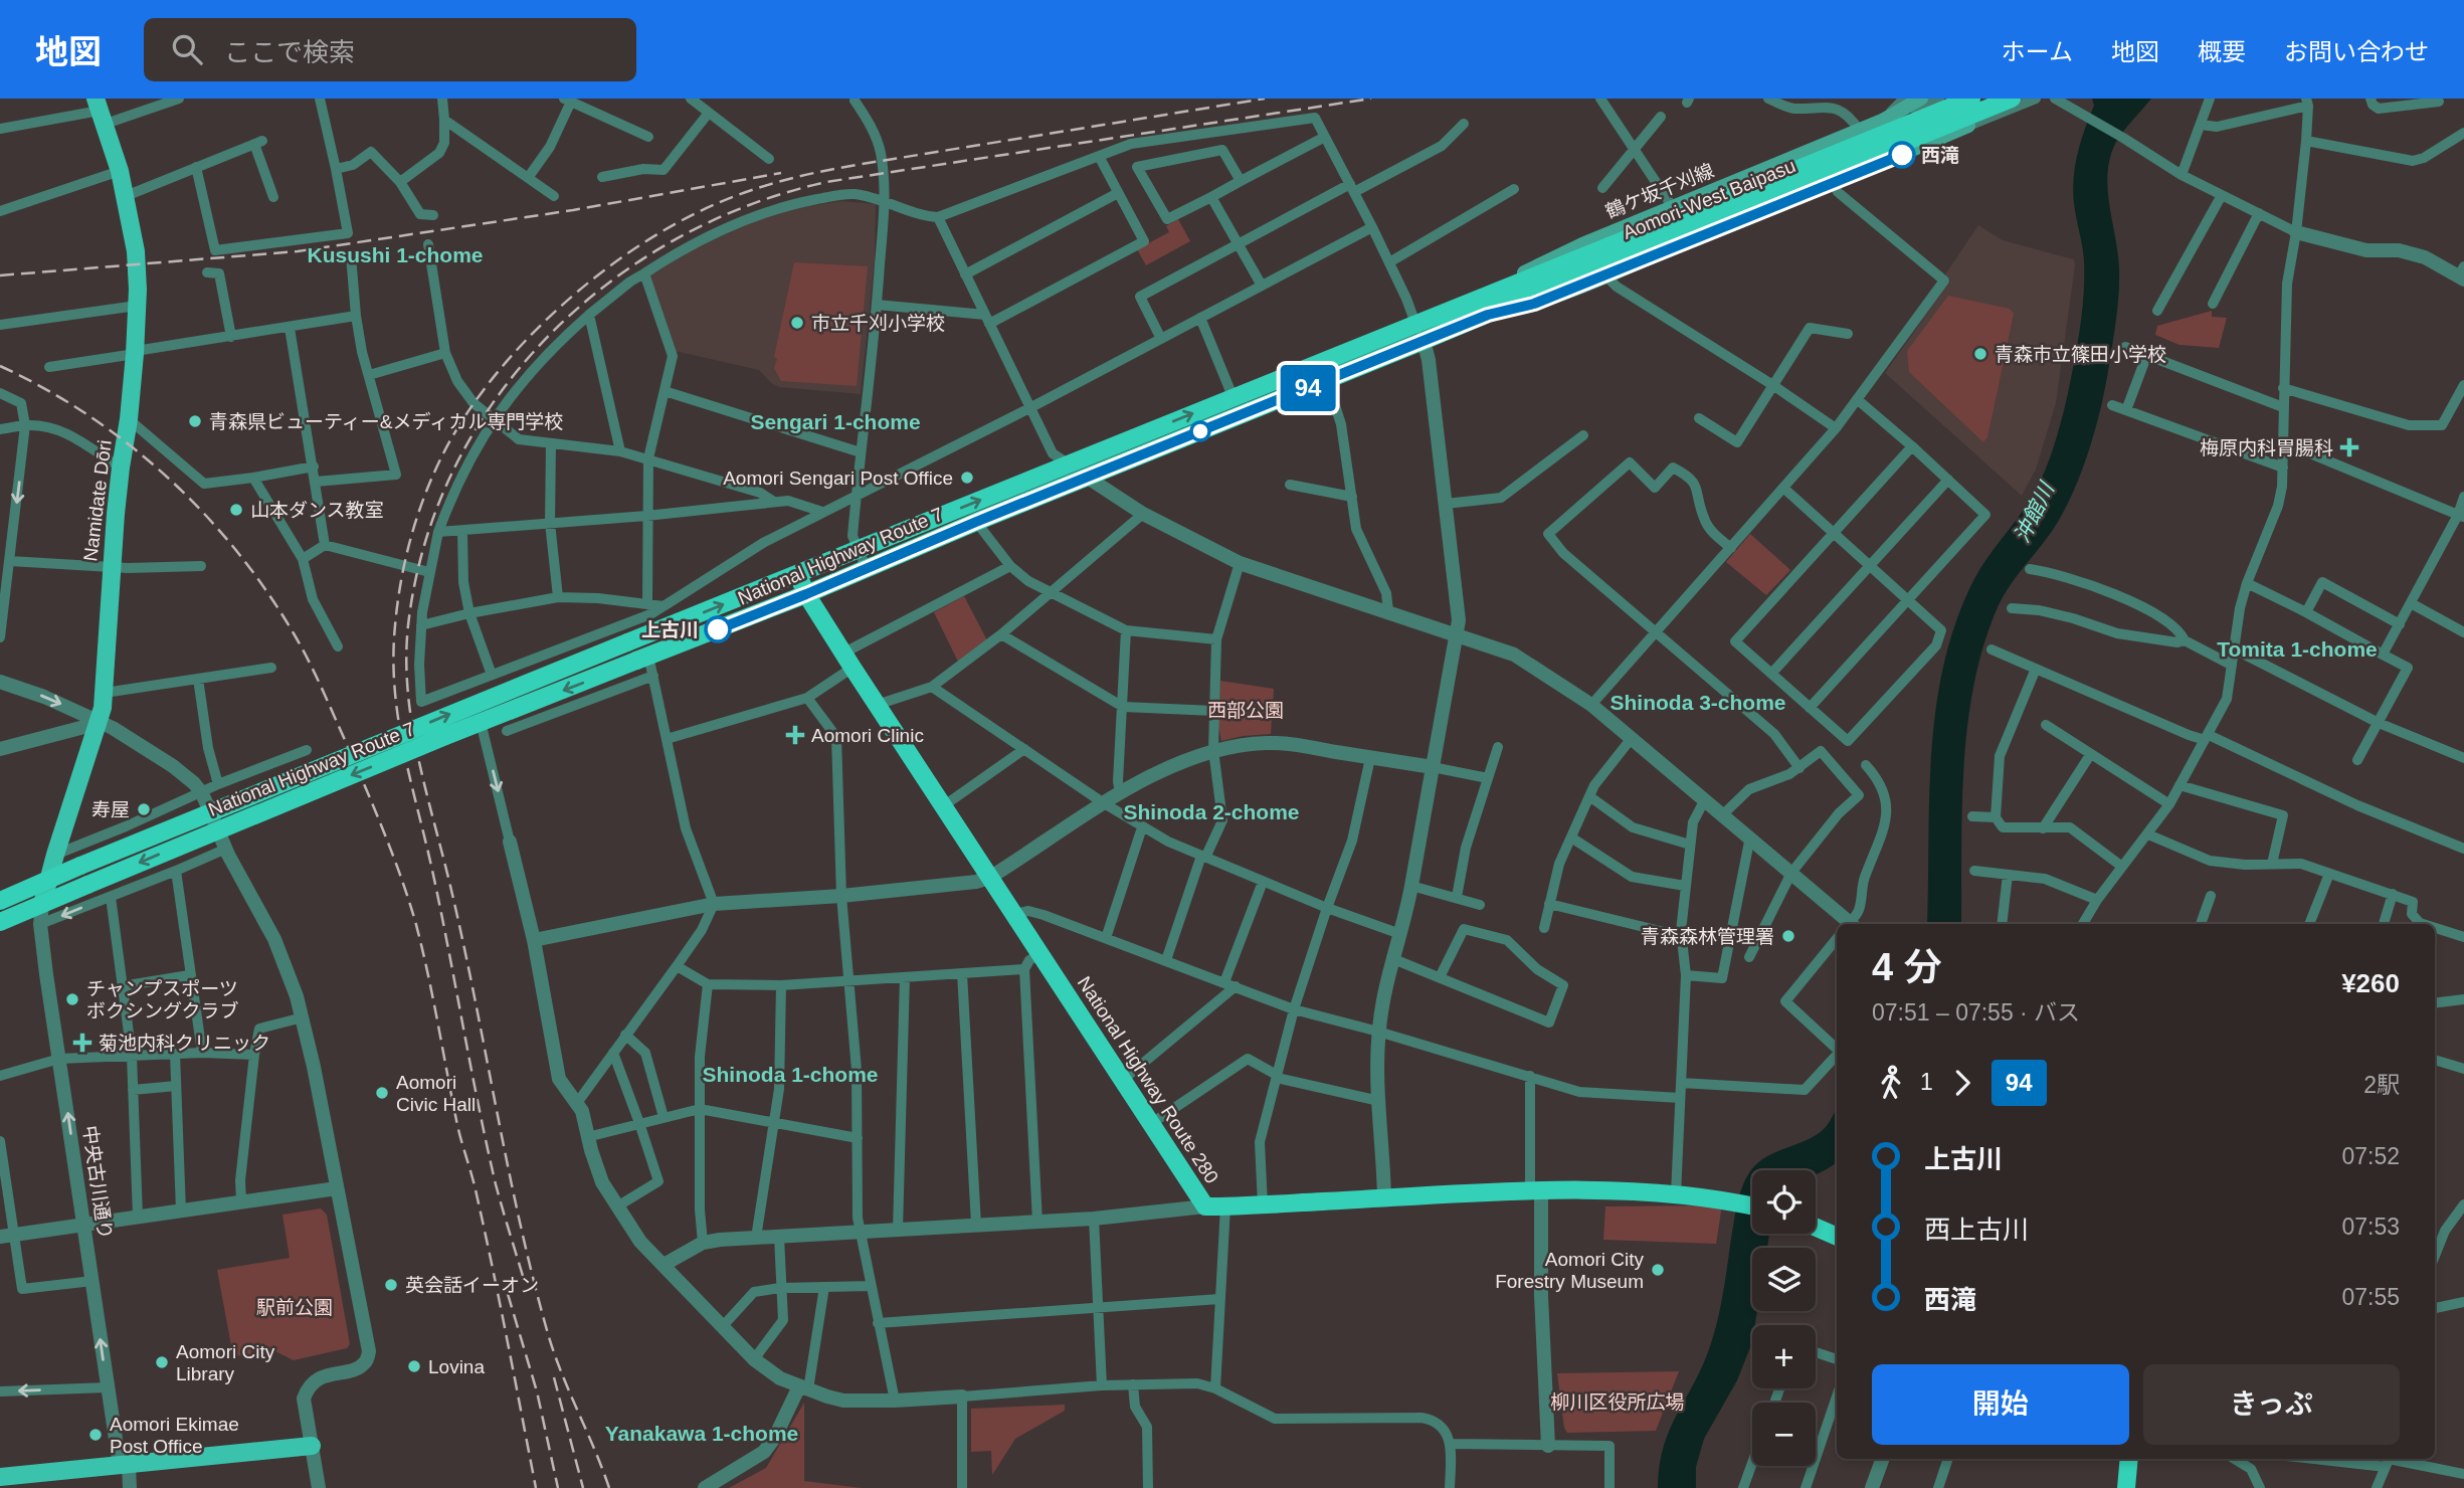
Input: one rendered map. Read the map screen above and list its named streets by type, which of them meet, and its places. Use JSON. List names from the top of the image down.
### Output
{
  "streets": {
    "highway": ["Aomori-West Baipasu", "National Highway Route 7", "National Highway Route 280"],
    "main road": ["鶴ケ坂千刈線", "Namidate Dōri"],
    "street": ["中央古川通り"]
  },
  "crossings": [
    ["鶴ケ坂千刈線", "Aomori-West Baipasu"],
    ["鶴ケ坂千刈線", "National Highway Route 7"],
    ["Aomori-West Baipasu", "National Highway Route 7"],
    ["Namidate Dōri", "National Highway Route 7"],
    ["Namidate Dōri", "中央古川通り"],
    ["National Highway Route 7", "National Highway Route 280"],
    ["National Highway Route 7", "中央古川通り"]
  ],
  "districts": [
    "Kusushi 1-chome",
    "Sengari 1-chome",
    "Tomita 1-chome",
    "Shinoda 3-chome",
    "Shinoda 2-chome",
    "Shinoda 1-chome",
    "Yanakawa 1-chome"
  ],
  "water": ["沖館川"],
  "parks": ["西部公園", "駅前公園", "柳川区役所広場"],
  "places": {
    "other": [
      "西滝",
      "市立千刈小学校",
      "青森市立篠田小学校",
      "青森県ビューティー&メディカル専門学校",
      "Aomori Sengari Post Office",
      "山本ダンス教室",
      "上古川",
      "寿屋",
      "青森森林管理署",
      "チャンプスポーツ ボクシングクラブ",
      "Aomori Civic Hall",
      "Aomori City Forestry Museum",
      "英会話イーオン",
      "Aomori City Library",
      "Lovina",
      "Aomori Ekimae Post Office"
    ],
    "health": ["梅原内科胃腸科", "Aomori Clinic", "菊池内科クリニック"]
  },
  "lines": ["bus line 94"],
  "page": {
    "header": "地図",
    "search": "ここで検索",
    "nav": [
      "ホーム",
      "地図",
      "概要",
      "お問い合わせ"
    ],
    "on_map": "94",
    "heading": ["4 分", "07:51 – 07:55 · バス", "¥260"],
    "legs": ["1", "94", "2駅"],
    "list": [
      {
        "name": "上古川",
        "value": "07:52"
      },
      {
        "name": "西上古川",
        "value": "07:53"
      },
      {
        "name": "西滝",
        "value": "07:55"
      }
    ],
    "map_buttons": ["+", "−"],
    "buttons": ["開始", "きっぷ"]
  }
}
